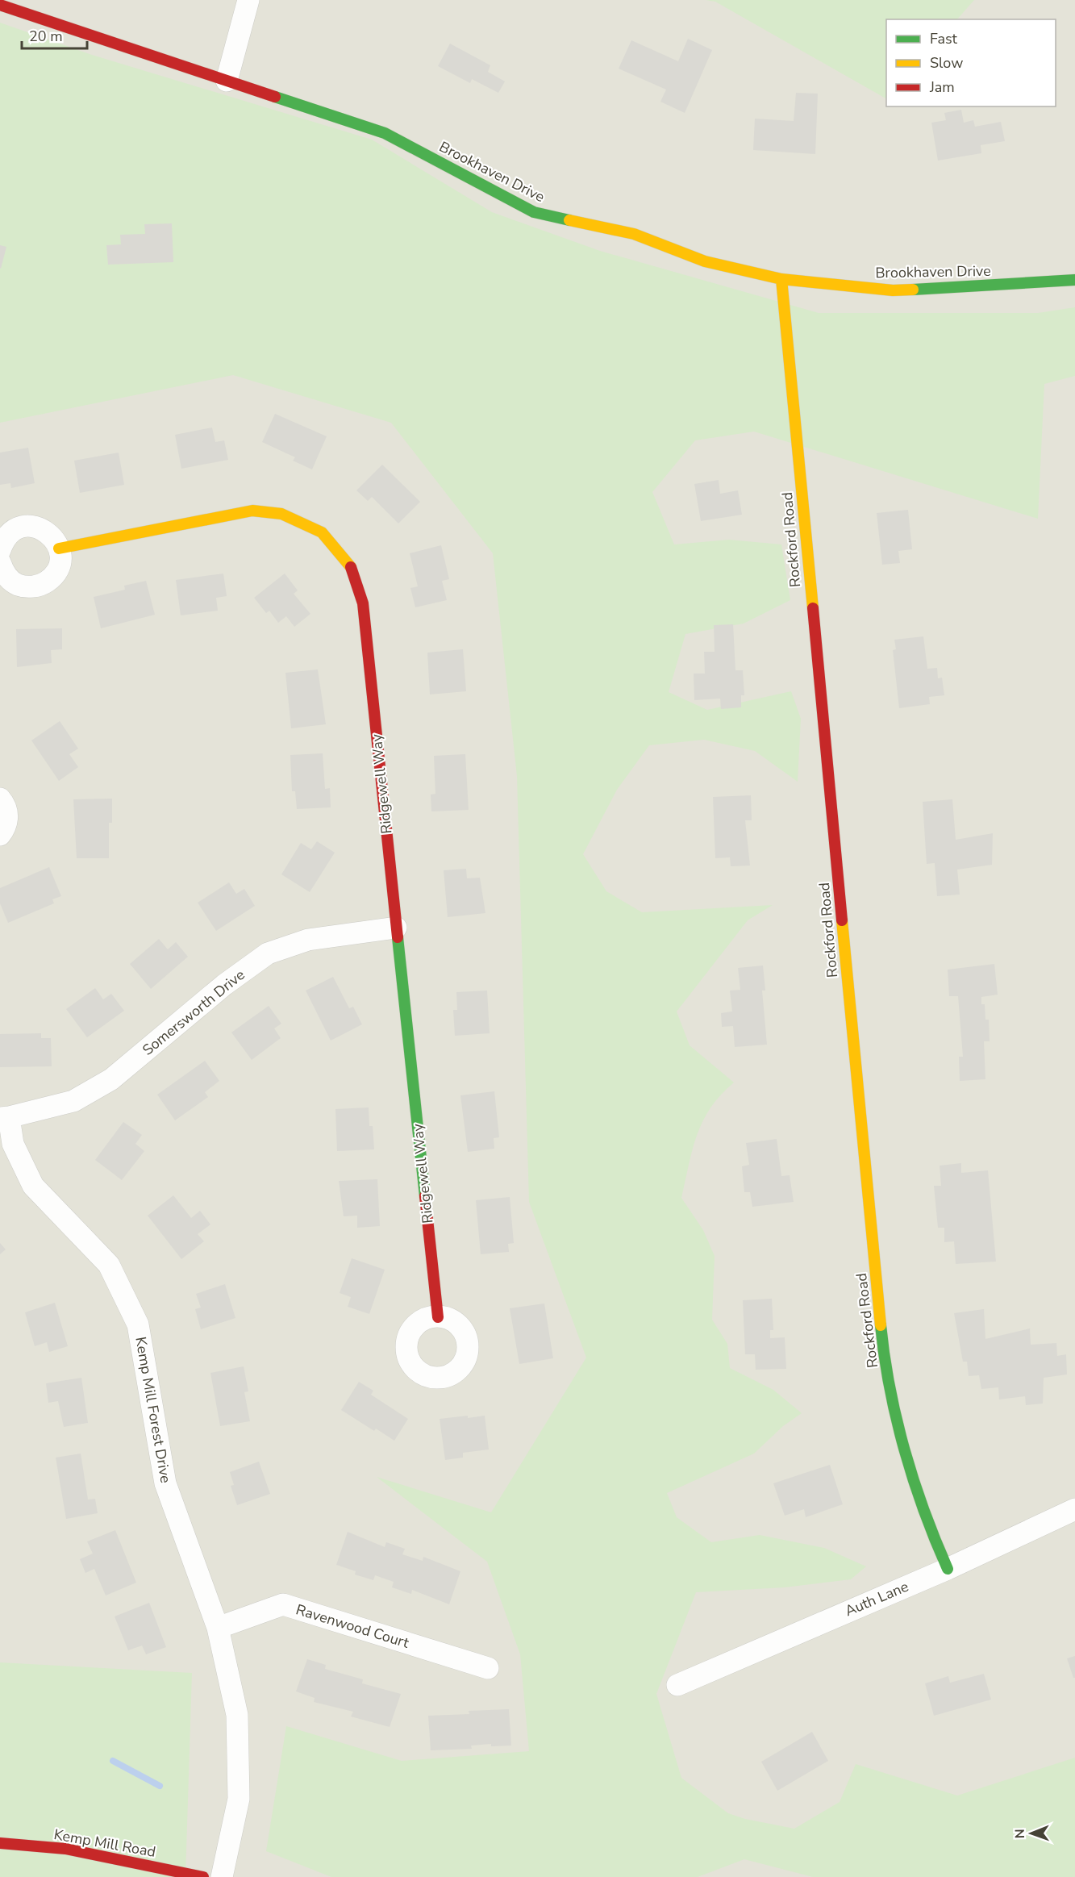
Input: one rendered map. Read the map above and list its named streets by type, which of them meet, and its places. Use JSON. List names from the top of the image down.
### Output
{
  "streets": {
    "street": [
      "Brookhaven Drive",
      "Rockford Road",
      "Ridgewell Way",
      "Somersworth Drive",
      "Kemp Mill Forest Drive",
      "Auth Lane",
      "Ravenwood Court",
      "Kemp Mill Road"
    ]
  },
  "crossings": [
    ["Brookhaven Drive", "Rockford Road"],
    ["Rockford Road", "Auth Lane"],
    ["Ridgewell Way", "Somersworth Drive"],
    ["Somersworth Drive", "Kemp Mill Forest Drive"],
    ["Kemp Mill Forest Drive", "Ravenwood Court"]
  ],
  "legend": ["Fast", "Slow", "Jam"],
  "scale_bar": "20 m",
  "north": "left"
}
